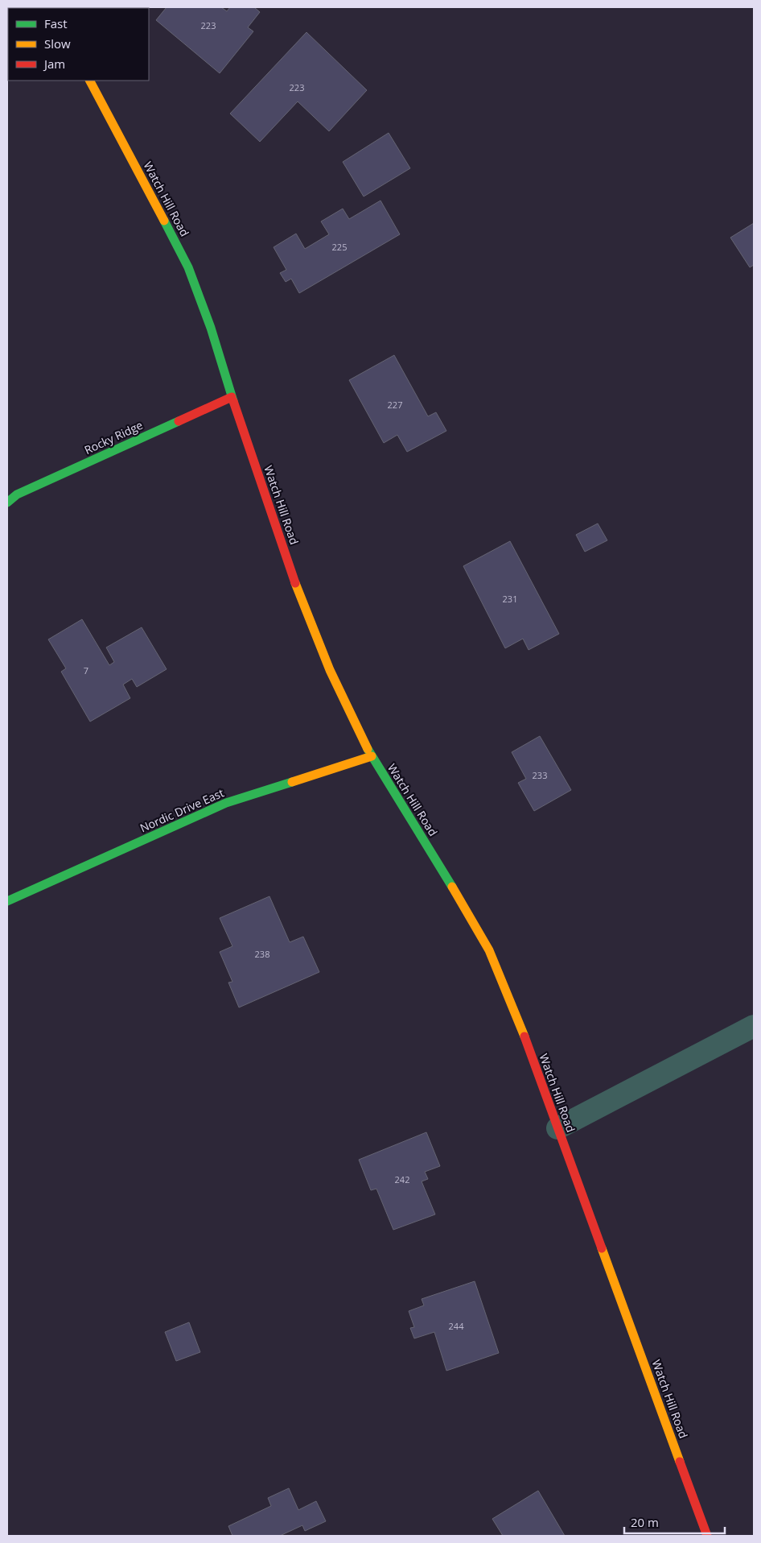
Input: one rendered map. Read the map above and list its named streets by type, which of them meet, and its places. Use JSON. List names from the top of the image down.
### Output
{
  "streets": {
    "street": ["Watch Hill Road", "Rocky Ridge", "Nordic Drive East"]
  },
  "crossings": [
    ["Watch Hill Road", "Rocky Ridge"],
    ["Watch Hill Road", "Nordic Drive East"]
  ],
  "house_numbers": [
    "223",
    "223",
    "225",
    "227",
    "231",
    "7",
    "233",
    "238",
    "242",
    "244"
  ],
  "legend": ["Fast", "Slow", "Jam"],
  "scale_bar": "20 m"
}
